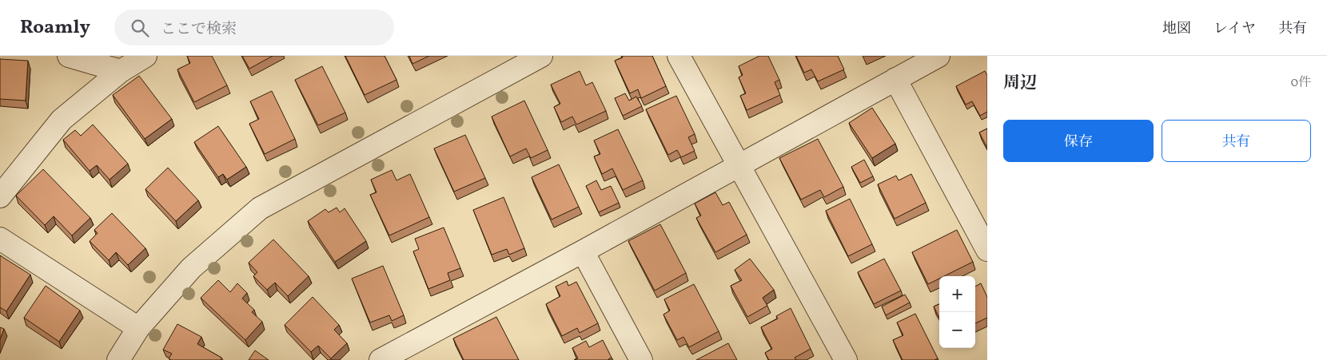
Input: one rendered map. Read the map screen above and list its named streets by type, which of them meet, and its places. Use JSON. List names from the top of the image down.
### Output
{
  "page": {
    "header": "Roamly",
    "search": "ここで検索",
    "nav": ["地図", "レイヤ", "共有"],
    "heading": ["周辺", "0件"],
    "buttons": ["保存", "共有"],
    "map_buttons": ["+", "−"]
  }
}
